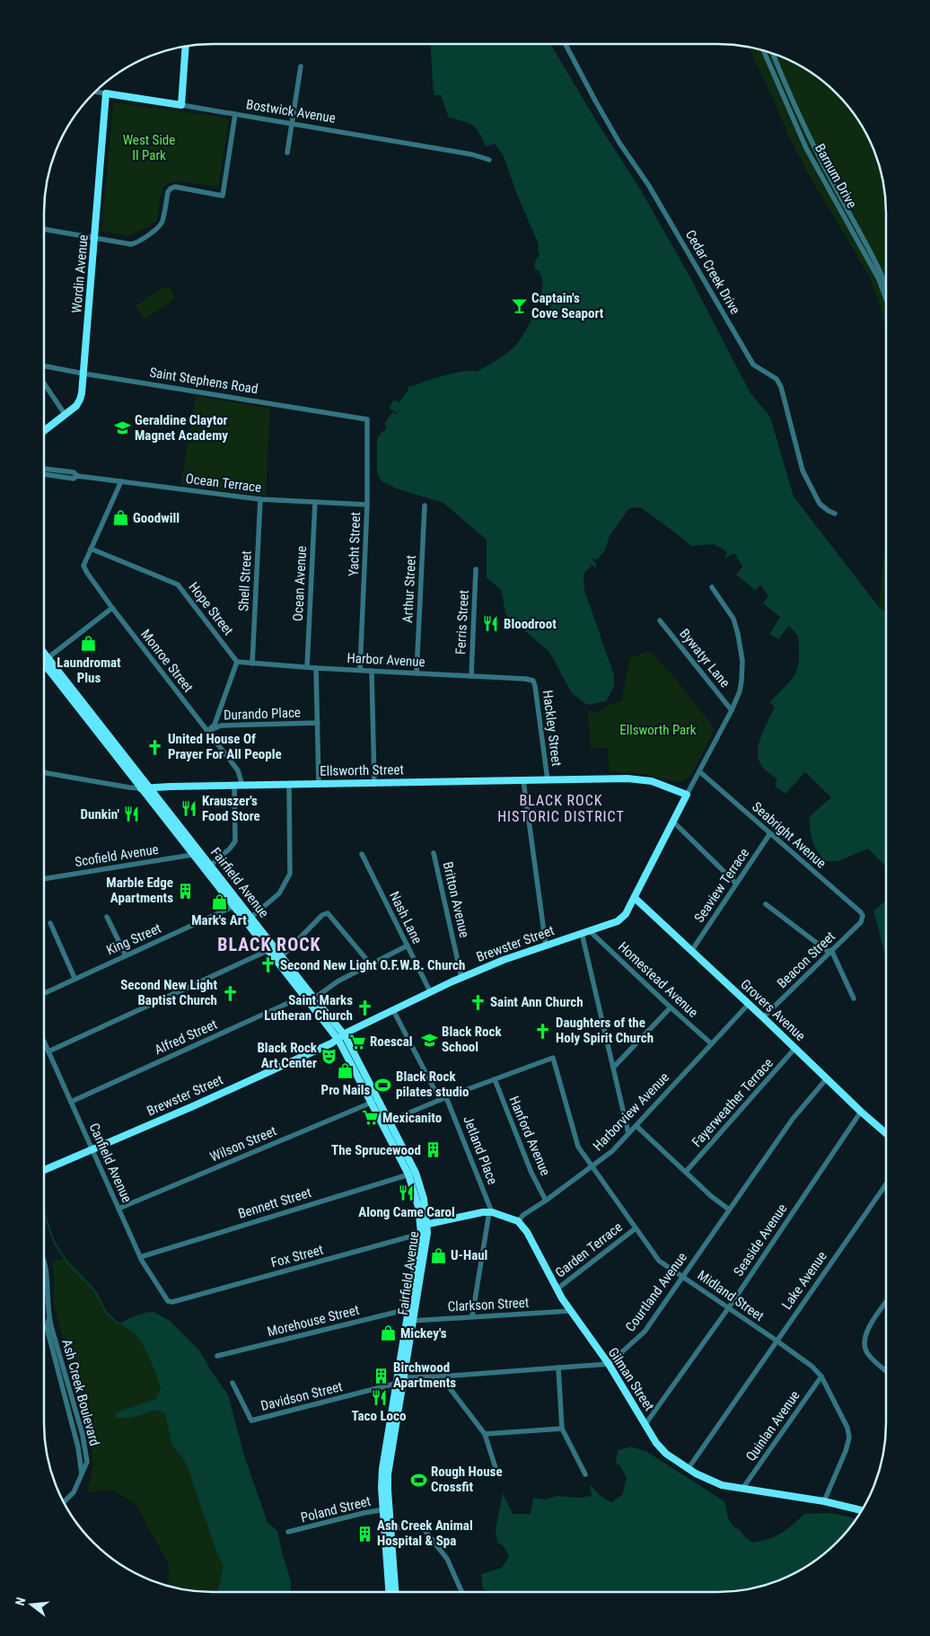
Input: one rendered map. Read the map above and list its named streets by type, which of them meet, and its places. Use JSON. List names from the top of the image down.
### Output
{
  "streets": {
    "street": [
      "Bostwick Avenue",
      "Barnum Drive",
      "Cedar Creek Drive",
      "Wordin Avenue",
      "Saint Stephens Road",
      "Ocean Terrace",
      "Yacht Street",
      "Shell Street",
      "Ocean Avenue",
      "Arthur Street",
      "Hope Street",
      "Ferris Street",
      "Bywatyr Lane",
      "Harbor Avenue",
      "Monroe Street",
      "Durando Place",
      "Hackley Street",
      "Ellsworth Street",
      "Seabright Avenue",
      "Scofield Avenue",
      "Fairfield Avenue",
      "Seaview Terrace",
      "Britton Avenue",
      "Nash Lane",
      "King Street",
      "Brewster Street",
      "Beacon Street",
      "Homestead Avenue",
      "Grovers Avenue",
      "Alfred Street",
      "Fayerweather Terrace",
      "Harborview Avenue",
      "Hanford Avenue",
      "Wilson Street",
      "Jetland Place",
      "Canfield Avenue",
      "Bennett Street",
      "Seaside Avenue",
      "Garden Terrace",
      "Fox Street",
      "Lake Avenue",
      "Courtland Avenue",
      "Midland Street",
      "Clarkson Street",
      "Morehouse Street",
      "Gilman Street",
      "Ash Creek Boulevard",
      "Davidson Street",
      "Quinlan Avenue",
      "Poland Street"
    ]
  },
  "crossings": [
    ["Bostwick Avenue", "Wordin Avenue"],
    ["Wordin Avenue", "Saint Stephens Road"],
    ["Saint Stephens Road", "Yacht Street"],
    ["Ocean Terrace", "Yacht Street"],
    ["Ocean Terrace", "Shell Street"],
    ["Ocean Terrace", "Ocean Avenue"],
    ["Yacht Street", "Harbor Avenue"],
    ["Shell Street", "Harbor Avenue"],
    ["Ocean Avenue", "Harbor Avenue"],
    ["Arthur Street", "Harbor Avenue"],
    ["Hope Street", "Harbor Avenue"],
    ["Hope Street", "Monroe Street"],
    ["Ferris Street", "Harbor Avenue"],
    ["Bywatyr Lane", "Brewster Street"],
    ["Harbor Avenue", "Hackley Street"],
    ["Monroe Street", "Durando Place"],
    ["Monroe Street", "Ellsworth Street"],
    ["Hackley Street", "Ellsworth Street"],
    ["Ellsworth Street", "Fairfield Avenue"],
    ["Ellsworth Street", "Brewster Street"],
    ["Seabright Avenue", "Seaview Terrace"],
    ["Seabright Avenue", "Brewster Street"],
    ["Seabright Avenue", "Beacon Street"],
    ["Scofield Avenue", "Fairfield Avenue"],
    ["Fairfield Avenue", "King Street"],
    ["Fairfield Avenue", "Brewster Street"],
    ["Fairfield Avenue", "Alfred Street"],
    ["Fairfield Avenue", "Wilson Street"],
    ["Fairfield Avenue", "Bennett Street"],
    ["Fairfield Avenue", "Fox Street"],
    ["Fairfield Avenue", "Clarkson Street"],
    ["Fairfield Avenue", "Morehouse Street"],
    ["Fairfield Avenue", "Davidson Street"],
    ["Fairfield Avenue", "Poland Street"],
    ["Seaview Terrace", "Grovers Avenue"],
    ["Britton Avenue", "Brewster Street"],
    ["Nash Lane", "Brewster Street"],
    ["Nash Lane", "Alfred Street"],
    ["Brewster Street", "Homestead Avenue"],
    ["Brewster Street", "Grovers Avenue"],
    ["Brewster Street", "Canfield Avenue"],
    ["Beacon Street", "Grovers Avenue"],
    ["Homestead Avenue", "Harborview Avenue"],
    ["Grovers Avenue", "Fayerweather Terrace"],
    ["Grovers Avenue", "Harborview Avenue"],
    ["Grovers Avenue", "Seaside Avenue"],
    ["Grovers Avenue", "Courtland Avenue"],
    ["Alfred Street", "Canfield Avenue"],
    ["Harborview Avenue", "Hanford Avenue"],
    ["Harborview Avenue", "Midland Street"],
    ["Harborview Avenue", "Gilman Street"],
    ["Hanford Avenue", "Midland Street"],
    ["Wilson Street", "Canfield Avenue"],
    ["Canfield Avenue", "Bennett Street"],
    ["Canfield Avenue", "Fox Street"],
    ["Seaside Avenue", "Midland Street"],
    ["Seaside Avenue", "Gilman Street"],
    ["Garden Terrace", "Midland Street"],
    ["Garden Terrace", "Gilman Street"],
    ["Lake Avenue", "Midland Street"],
    ["Lake Avenue", "Gilman Street"],
    ["Courtland Avenue", "Midland Street"],
    ["Courtland Avenue", "Gilman Street"],
    ["Midland Street", "Gilman Street"],
    ["Midland Street", "Quinlan Avenue"],
    ["Clarkson Street", "Gilman Street"],
    ["Gilman Street", "Quinlan Avenue"]
  ],
  "districts": ["BLACK ROCK HISTORIC DISTRICT", "BLACK ROCK"],
  "parks": ["West Side II Park", "Ellsworth Park"],
  "places": {
    "bar": ["Captain's Cove Seaport"],
    "school or university": ["Geraldine Claytor Magnet Academy", "Black Rock School"],
    "shop": [
      "Goodwill",
      "Laundromat Plus",
      "Mark's Art",
      "Pro Nails",
      "U-Haul",
      "Mickey's"
    ],
    "restaurant": [
      "Bloodroot",
      "Krauszer's Food Store",
      "Dunkin'",
      "Along Came Carol",
      "Taco Loco"
    ],
    "church": [
      "United House Of Prayer For All People",
      "Second New Light O.F.W.B. Church",
      "Second New Light Baptist Church",
      "Saint Ann Church",
      "Saint Marks Lutheran Church",
      "Daughters of the Holy Spirit Church"
    ],
    "building": [
      "Marble Edge Apartments",
      "The Sprucewood",
      "Birchwood Apartments",
      "Ash Creek Animal Hospital & Spa"
    ],
    "supermarket": ["Roescal", "Mexicanito"],
    "theatre": ["Black Rock Art Center"],
    "sports": ["Black Rock pilates studio", "Rough House Crossfit"]
  },
  "north": "left"
}
